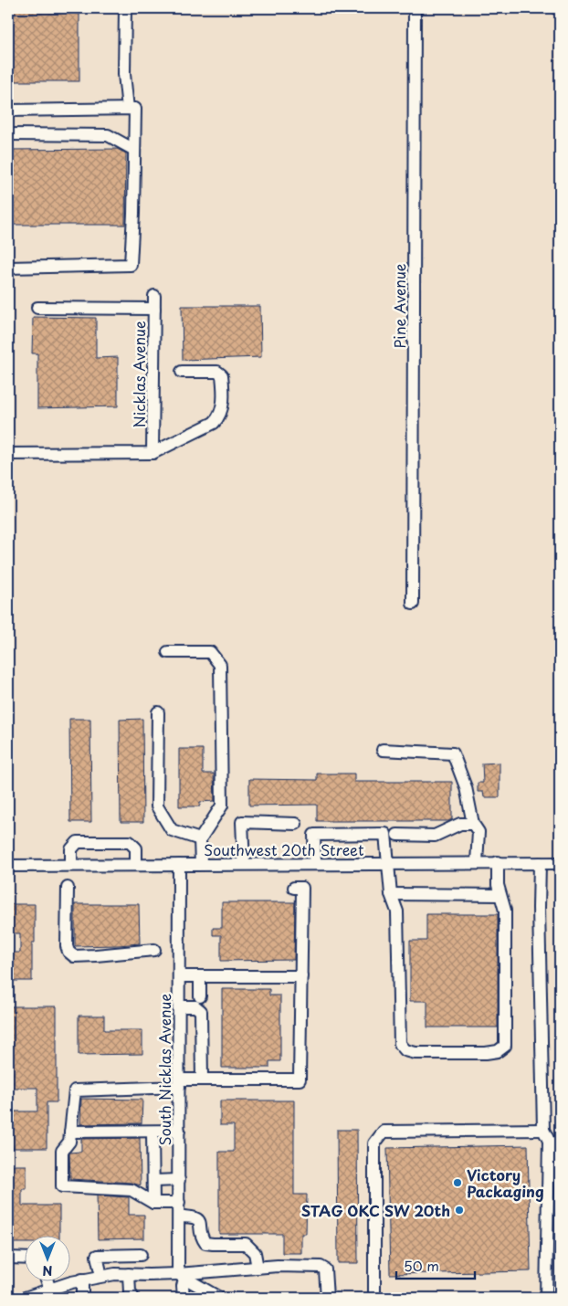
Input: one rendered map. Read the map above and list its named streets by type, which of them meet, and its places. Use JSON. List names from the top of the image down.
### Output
{
  "streets": {
    "street": [
      "Pine Avenue",
      "Nicklas Avenue",
      "Southwest 20th Street",
      "South Nicklas Avenue"
    ]
  },
  "crossings": [
    ["Southwest 20th Street", "South Nicklas Avenue"]
  ],
  "places": ["Victory Packaging", "STAG OKC SW 20th"],
  "scale_bar": "50 m",
  "north": "bottom"
}
